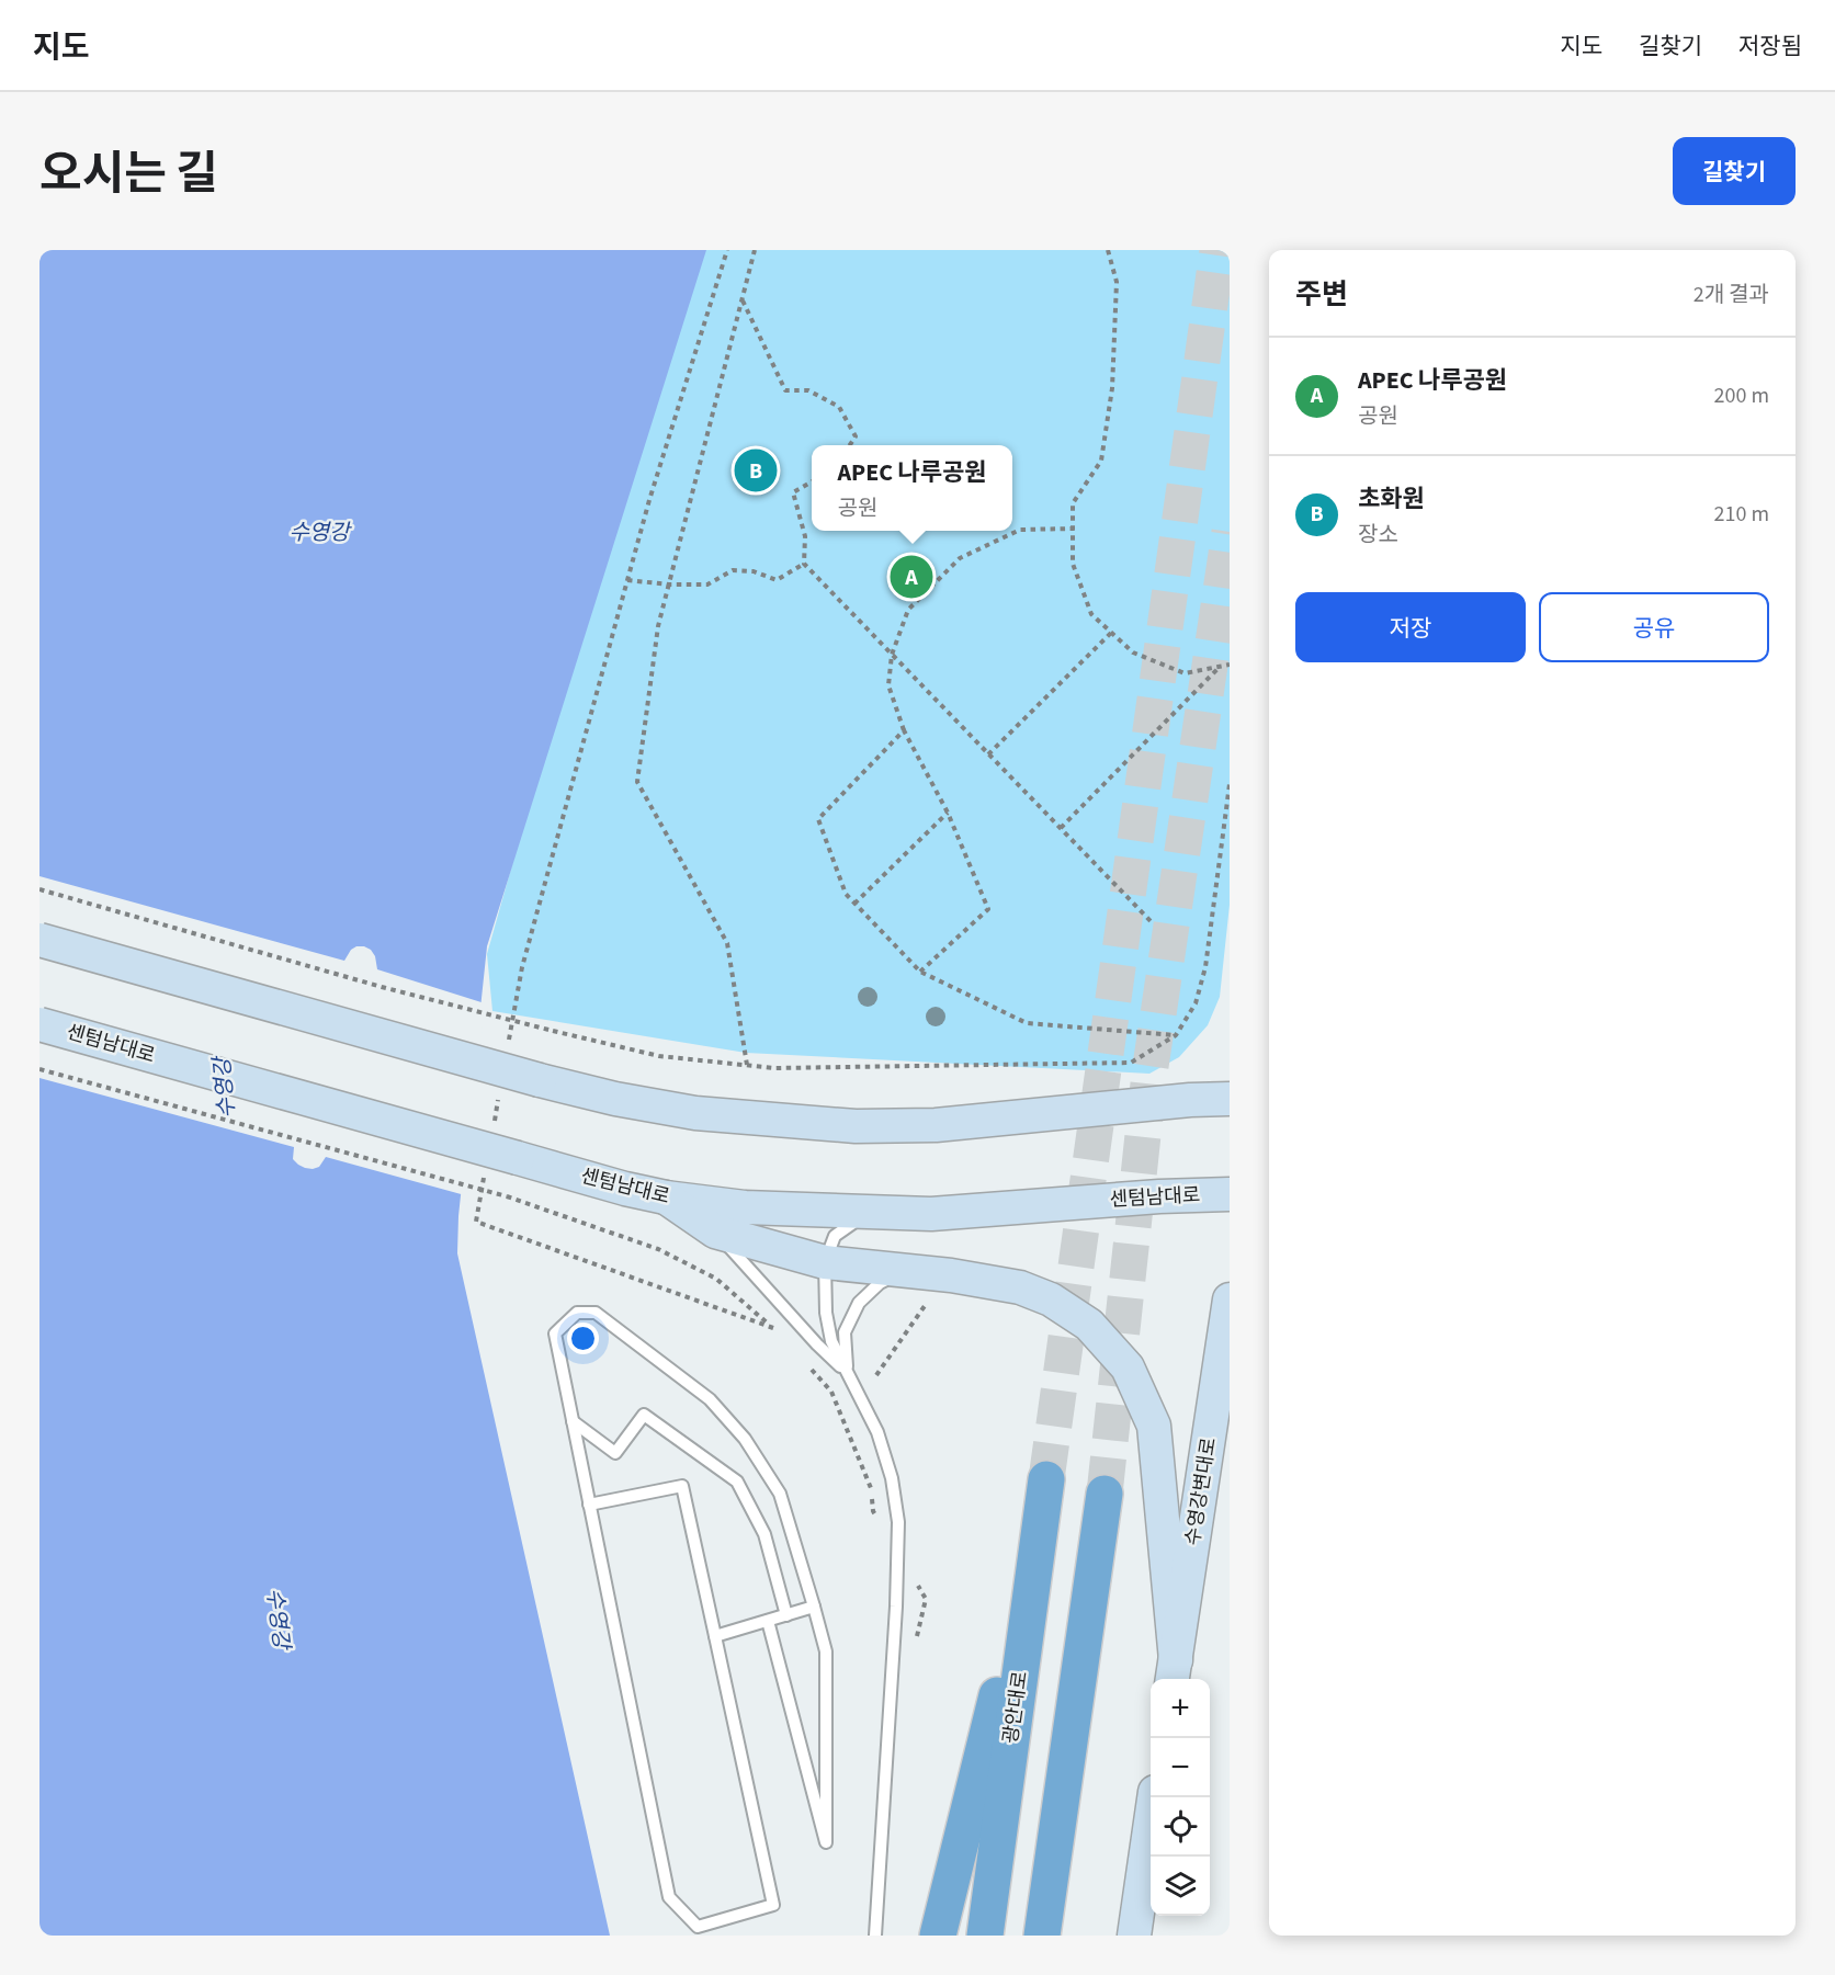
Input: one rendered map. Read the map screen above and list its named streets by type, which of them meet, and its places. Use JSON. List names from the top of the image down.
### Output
{
  "streets": {
    "highway": ["광안대로"],
    "main road": ["센텀남대로", "수영강변대로"]
  },
  "water": ["수영강"],
  "page": {
    "header": "지도",
    "nav": ["지도", "길찾기", "저장됨"],
    "title": "오시는 길",
    "buttons": [
      "길찾기",
      ["저장", "공유"]
    ],
    "heading": ["주변", "2개 결과"],
    "list": [
      {
        "mark": "A",
        "name": "APEC 나루공원",
        "note": "공원",
        "value": "200 m"
      },
      {
        "mark": "B",
        "name": "초화원",
        "note": "장소",
        "value": "210 m"
      }
    ],
    "popup": ["APEC 나루공원", "공원"],
    "pins": ["B", "A"],
    "map_buttons": ["+", "−"]
  }
}
